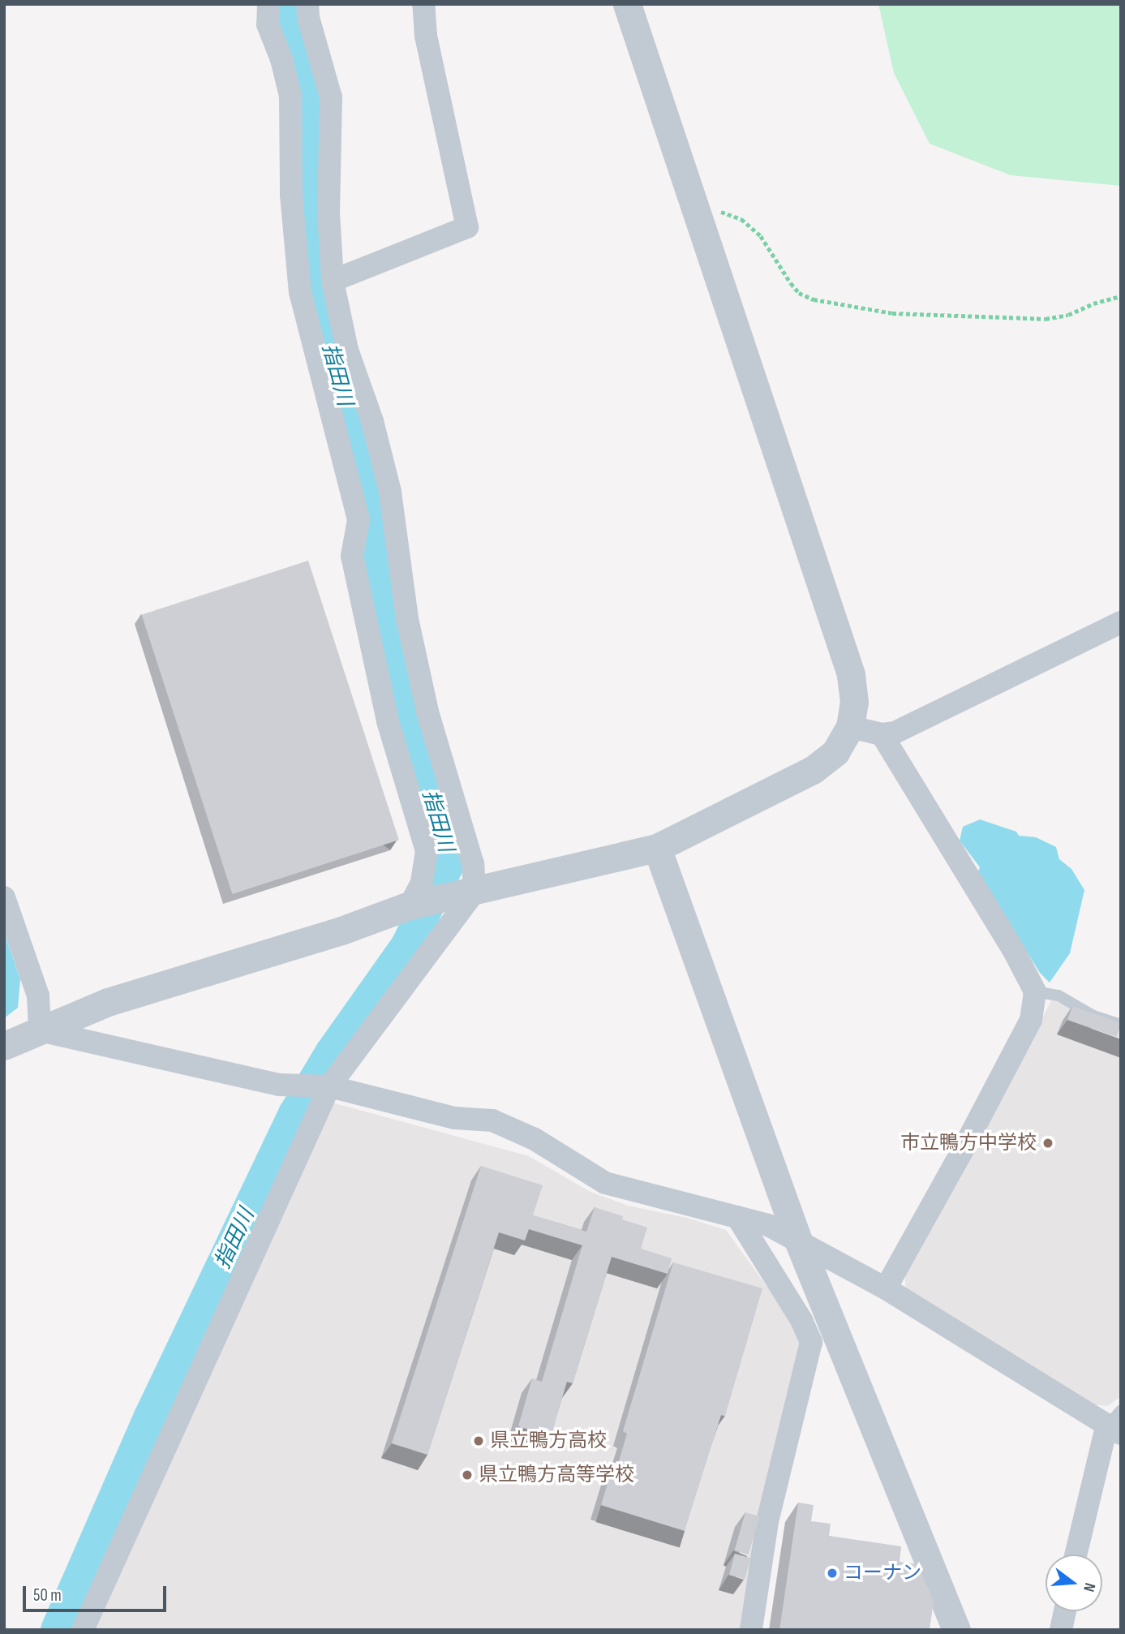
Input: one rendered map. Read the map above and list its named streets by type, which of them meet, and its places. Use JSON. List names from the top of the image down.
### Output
{
  "water": ["指田川"],
  "places": [
    "市立鴨方中学校",
    "県立鴨方高校",
    "県立鴨方高等学校",
    "コーナン"
  ],
  "scale_bar": "50 m",
  "north": "right"
}
